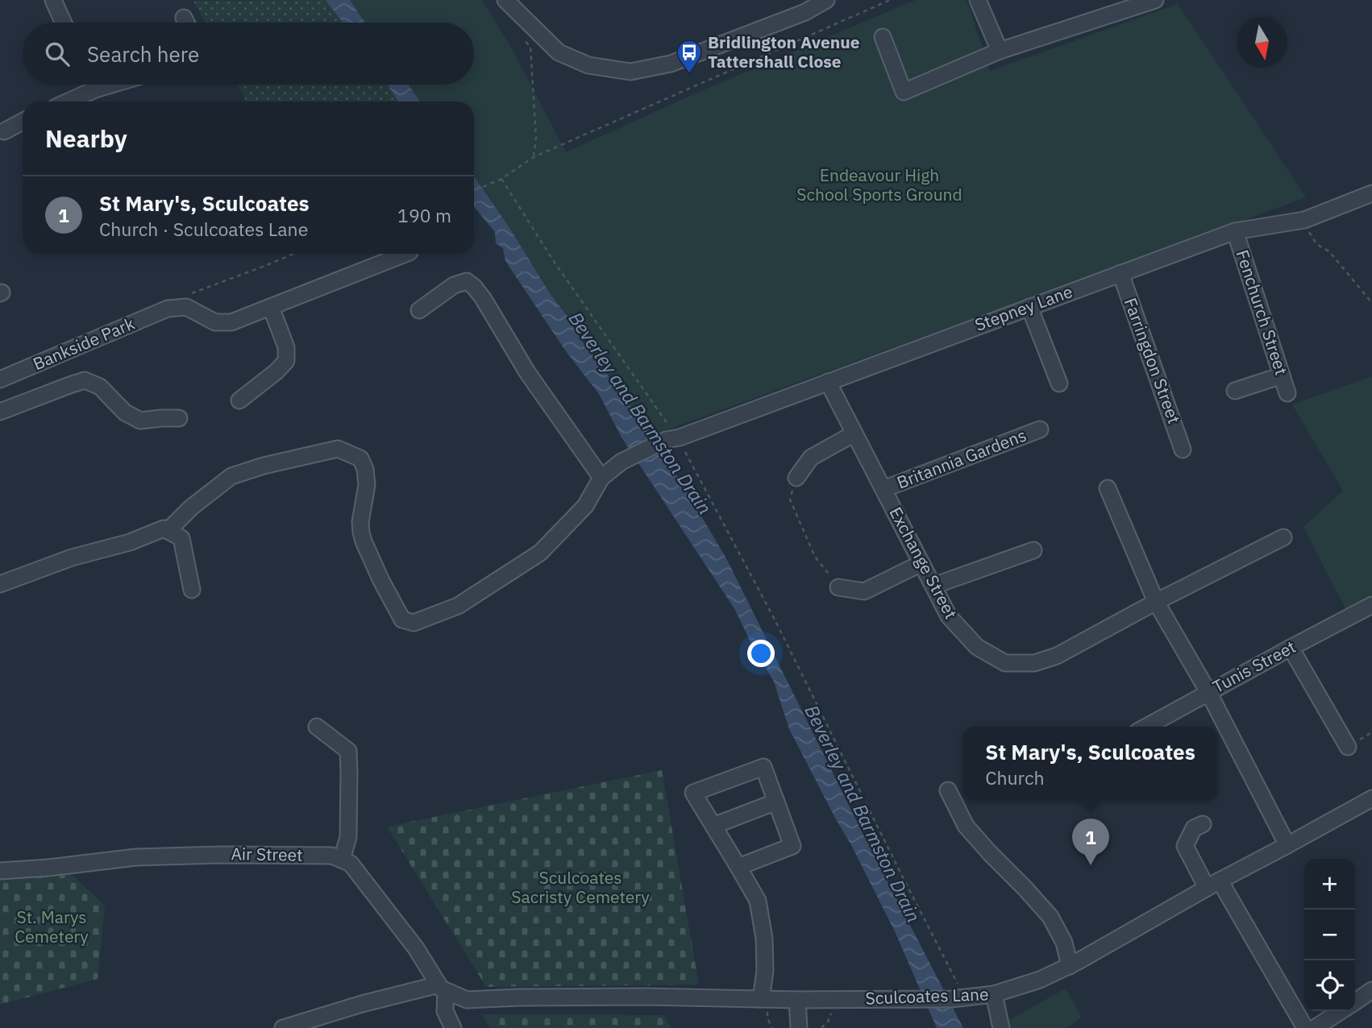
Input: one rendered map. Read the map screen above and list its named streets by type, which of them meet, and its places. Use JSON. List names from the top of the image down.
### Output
{
  "streets": {
    "street": [
      "Stepney Lane",
      "Fenchurch Street",
      "Bankside Park",
      "Farringdon Street",
      "Britannia Gardens",
      "Exchange Street",
      "Tunis Street",
      "Air Street",
      "Sculcoates Lane"
    ]
  },
  "crossings": [
    ["Stepney Lane", "Fenchurch Street"],
    ["Stepney Lane", "Farringdon Street"],
    ["Stepney Lane", "Exchange Street"],
    ["Britannia Gardens", "Exchange Street"]
  ],
  "water": ["Beverley and Barmston Drain"],
  "parks": ["Endeavour High School Sports Ground", "Sculcoates Sacristy Cemetery", "St. Marys Cemetery"],
  "places": {
    "bus stop": ["Bridlington Avenue Tattershall Close"]
  },
  "north": "bottom",
  "page": {
    "search": "Search here",
    "heading": "Nearby",
    "list": [
      {
        "mark": "1",
        "name": "St Mary's, Sculcoates",
        "note": "Church · Sculcoates Lane",
        "value": "190 m"
      }
    ],
    "popup": ["St Mary's, Sculcoates", "Church"],
    "pins": "1",
    "map_buttons": ["+", "−"]
  }
}
